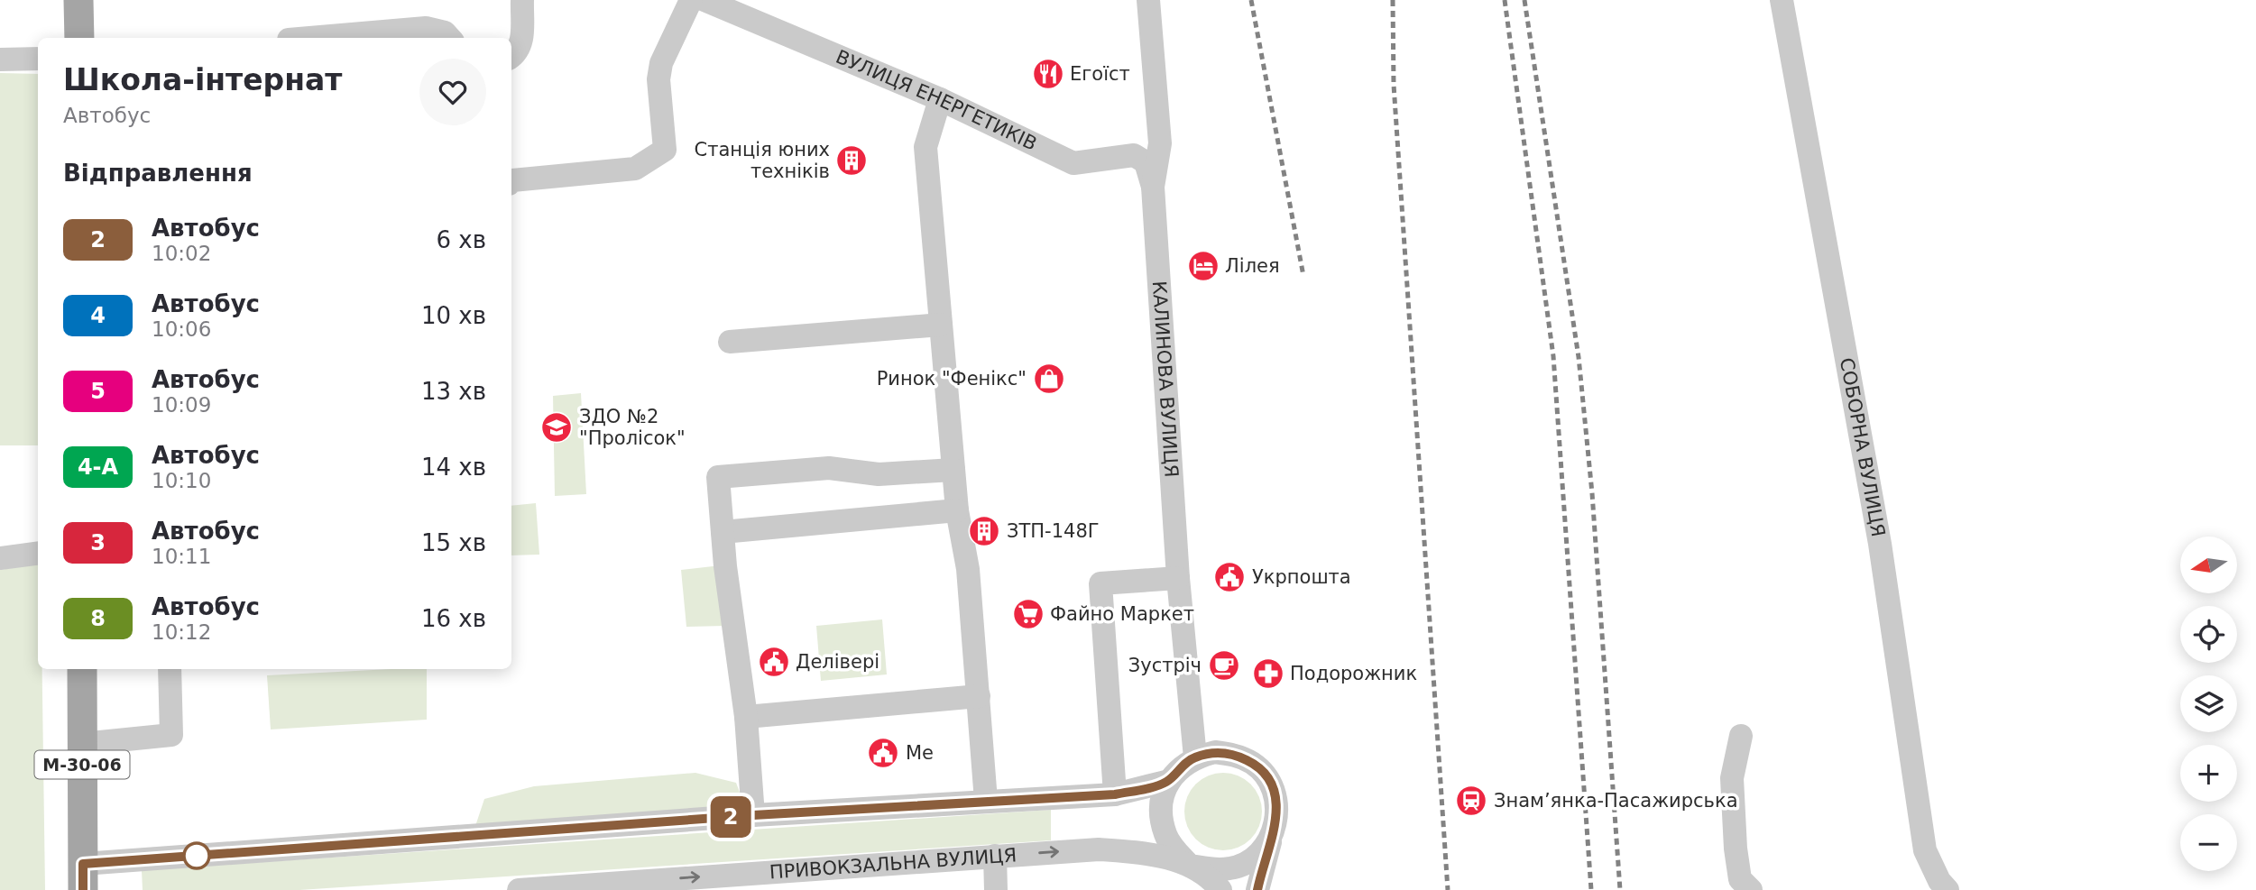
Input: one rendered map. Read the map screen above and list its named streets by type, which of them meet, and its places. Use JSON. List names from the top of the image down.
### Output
{
  "streets": {
    "main road": ["М-30-06"],
    "street": [
      "ВУЛИЦЯ ЕНЕРГЕТИКІВ",
      "КАЛИНОВА ВУЛИЦЯ",
      "СОБОРНА ВУЛИЦЯ",
      "ПРИВОКЗАЛЬНА ВУЛИЦЯ"
    ]
  },
  "crossings": [
    ["ВУЛИЦЯ ЕНЕРГЕТИКІВ", "КАЛИНОВА ВУЛИЦЯ"],
    ["КАЛИНОВА ВУЛИЦЯ", "ПРИВОКЗАЛЬНА ВУЛИЦЯ"]
  ],
  "places": {
    "restaurant": ["Егоїст"],
    "building": ["Станція юних техніків", "ЗТП-148Г"],
    "hotel": ["Лілея"],
    "shop": ["Ринок \"Фенікс\""],
    "school or university": ["ЗДО №2 \"Пролісок\""],
    "public building": ["Укрпошта", "Делівері", "Me"],
    "supermarket": ["Файно Маркет"],
    "cafe": ["Зустріч"],
    "pharmacy": ["Подорожник"],
    "station": ["Знам’янка-Пасажирська"]
  },
  "lines": ["bus line 2"],
  "north": "left",
  "page": {
    "on_map": "2",
    "heading": [
      ["Школа-інтернат", "Автобус"],
      "Відправлення"
    ],
    "list": [
      {
        "mark": "2",
        "name": "Автобус",
        "note": "10:02",
        "value": "6 хв"
      },
      {
        "mark": "4",
        "name": "Автобус",
        "note": "10:06",
        "value": "10 хв"
      },
      {
        "mark": "5",
        "name": "Автобус",
        "note": "10:09",
        "value": "13 хв"
      },
      {
        "mark": "4-А",
        "name": "Автобус",
        "note": "10:10",
        "value": "14 хв"
      },
      {
        "mark": "3",
        "name": "Автобус",
        "note": "10:11",
        "value": "15 хв"
      },
      {
        "mark": "8",
        "name": "Автобус",
        "note": "10:12",
        "value": "16 хв"
      }
    ],
    "map_buttons": ["+", "−"]
  }
}
